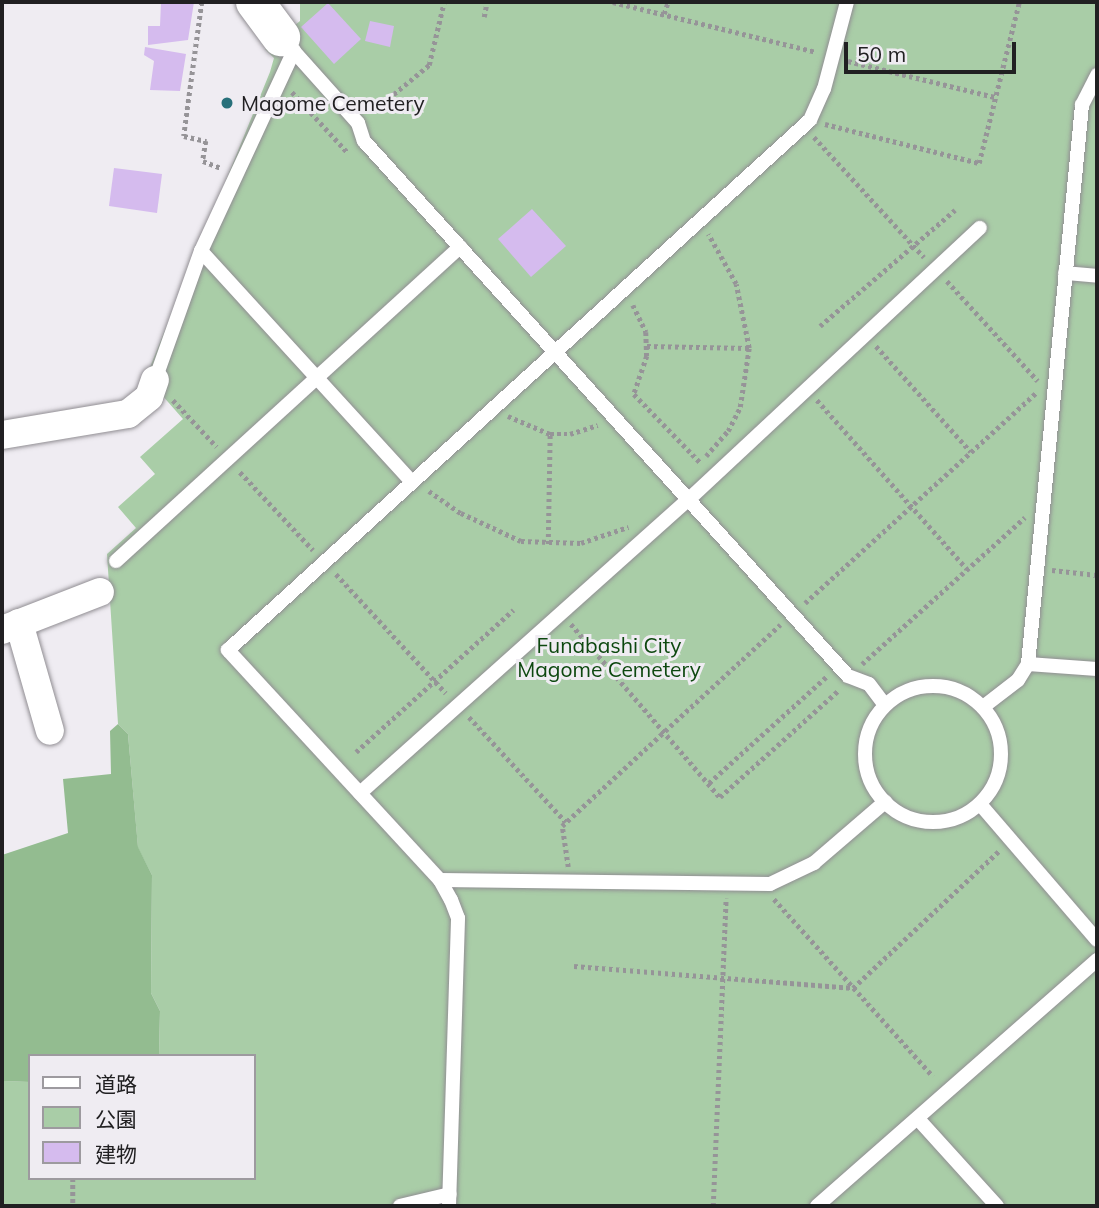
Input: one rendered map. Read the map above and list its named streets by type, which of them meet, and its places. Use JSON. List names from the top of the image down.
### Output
{
  "parks": ["Funabashi City Magome Cemetery"],
  "places": ["Magome Cemetery"],
  "legend": ["道路", "公園", "建物"],
  "scale_bar": "50 m"
}
